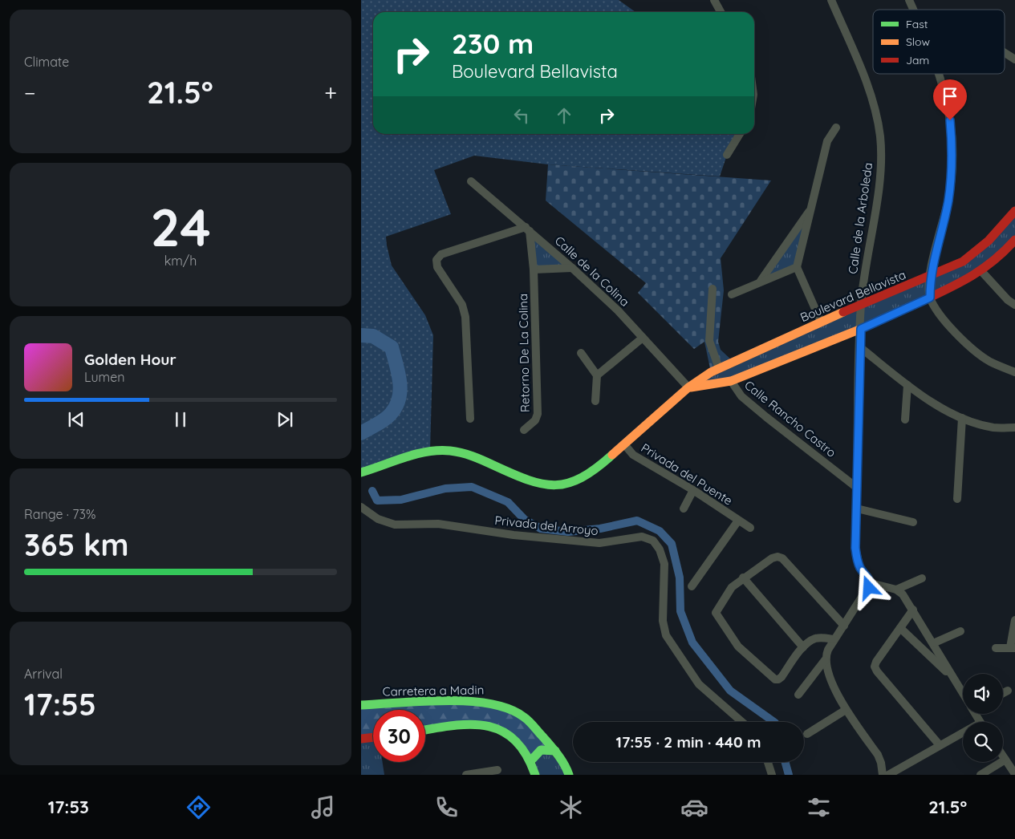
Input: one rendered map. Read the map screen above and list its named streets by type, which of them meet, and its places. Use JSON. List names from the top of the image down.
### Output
{
  "streets": {
    "main road": ["Boulevard Bellavista", "Carretera a Madin"],
    "street": [
      "Calle de la Arboleda",
      "Calle de la Colina",
      "Retorno De La Colina",
      "Calle Rancho Castro",
      "Privada del Puente",
      "Privada del Arroyo"
    ]
  },
  "crossings": [
    ["Calle de la Arboleda", "Boulevard Bellavista"],
    ["Calle de la Arboleda", "Calle Rancho Castro"],
    ["Calle de la Colina", "Boulevard Bellavista"],
    ["Calle de la Colina", "Retorno De La Colina"],
    ["Boulevard Bellavista", "Privada del Puente"]
  ],
  "legend": ["Fast", "Slow", "Jam"],
  "page": {
    "tile": [
      "Climate",
      ["24", "km/h"],
      ["Range · 73%", "365 km"],
      ["Arrival", "17:55"]
    ],
    "turn": ["230 m", "Boulevard Bellavista"],
    "heat": ["−", "21.5°", "+"],
    "song": ["Golden Hour", "Lumen"],
    "limit": "30",
    "trip": "17:55 · 2 min · 440 m",
    "tabs": ["17:53", "21.5°"]
  }
}
